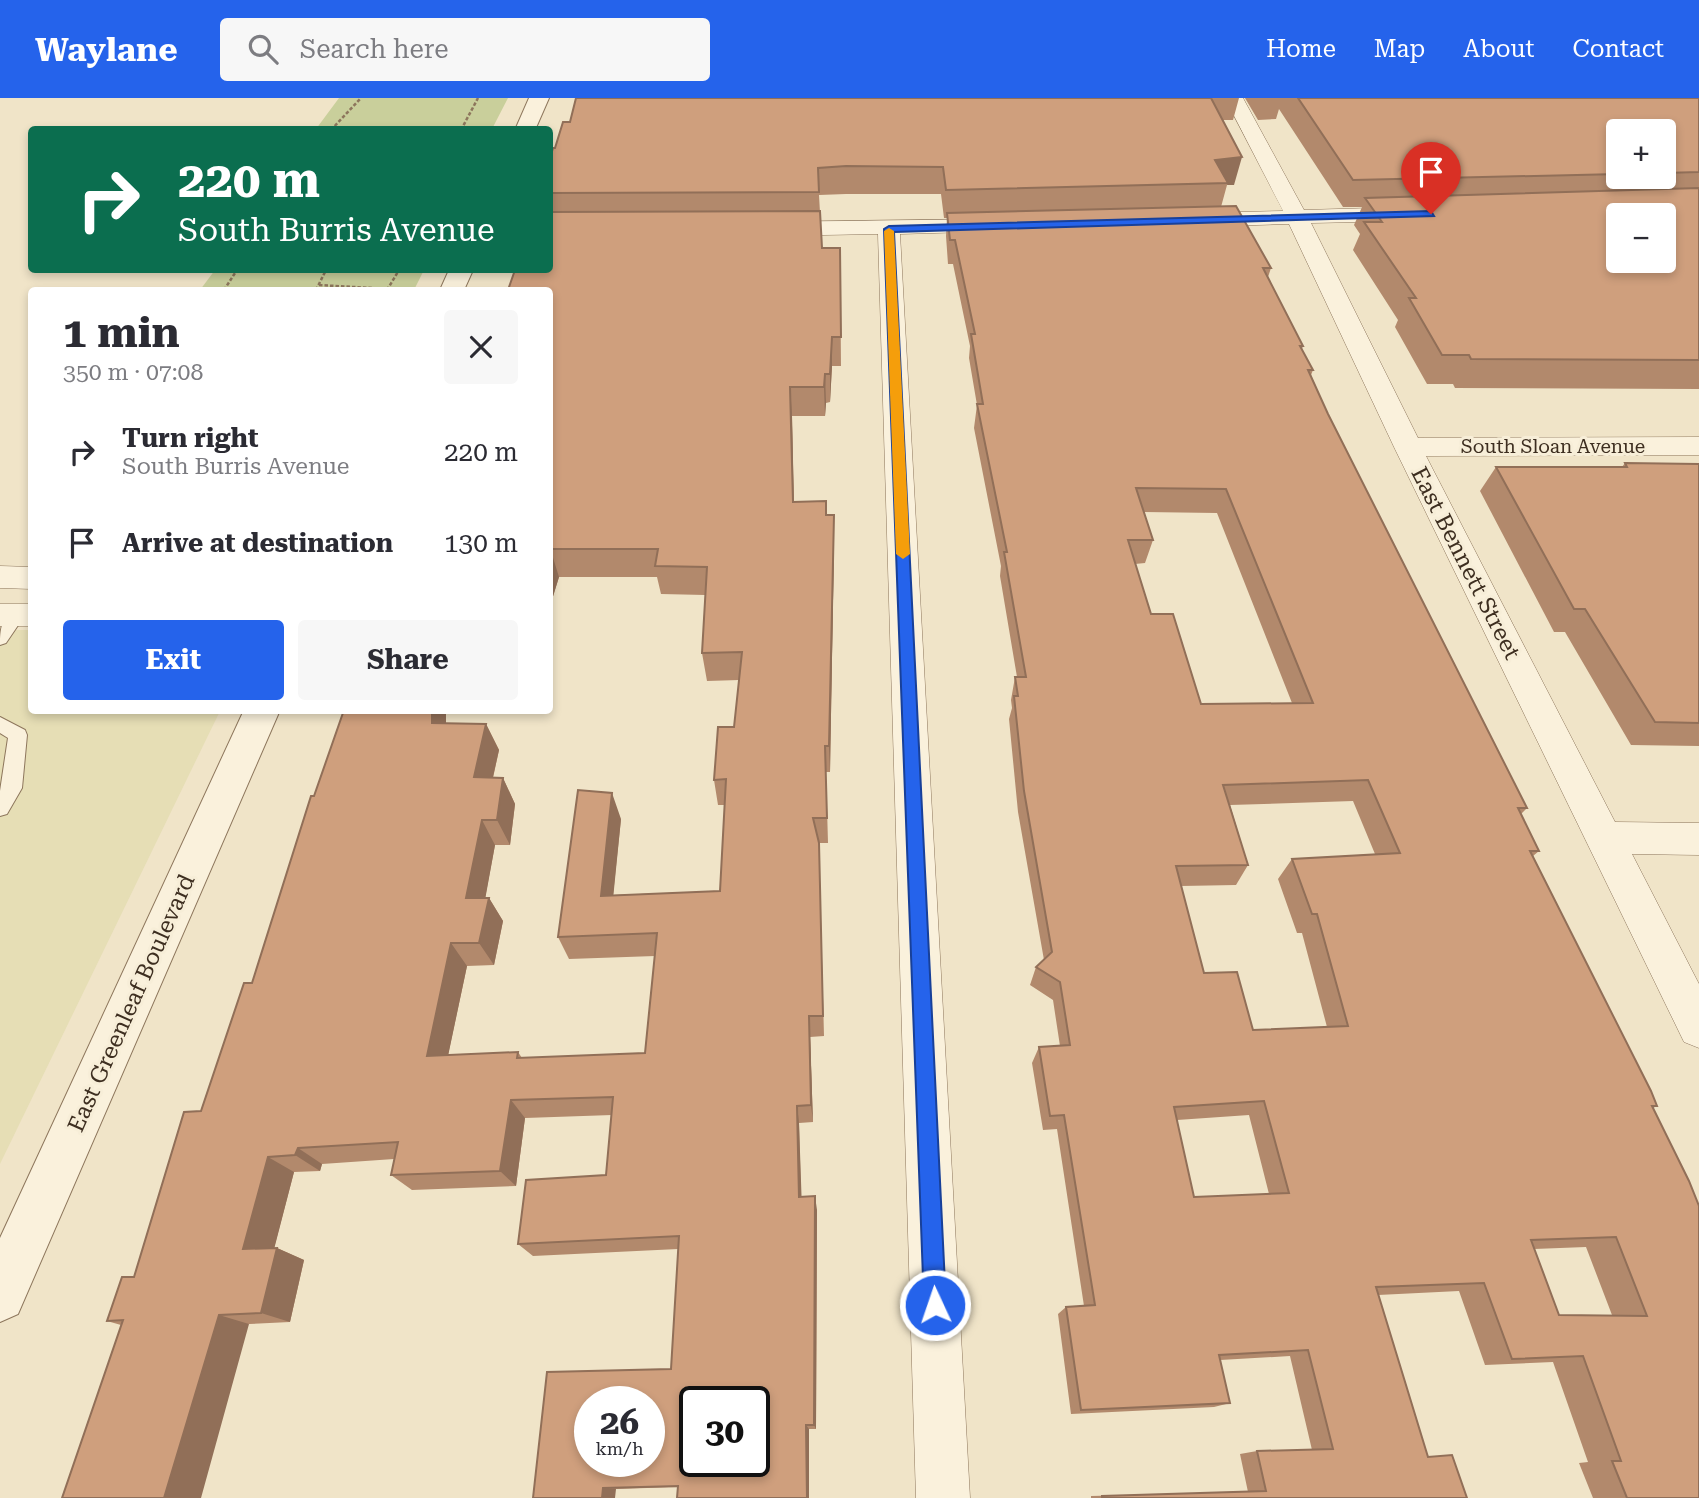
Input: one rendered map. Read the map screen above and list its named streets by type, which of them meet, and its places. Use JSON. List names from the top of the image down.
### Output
{
  "streets": {
    "street": ["South Sloan Avenue", "East Bennett Street", "East Greenleaf Boulevard"]
  },
  "crossings": [
    ["South Sloan Avenue", "East Bennett Street"]
  ],
  "page": {
    "header": "Waylane",
    "search": "Search here",
    "nav": [
      "Home",
      "Map",
      "About",
      "Contact"
    ],
    "map_buttons": ["+", "−"],
    "turn": ["220 m", "South Burris Avenue"],
    "heading": ["1 min", "350 m · 07:08"],
    "list": [
      {
        "name": "Turn right",
        "note": "South Burris Avenue",
        "value": "220 m"
      },
      {
        "name": "Arrive at destination",
        "value": "130 m"
      }
    ],
    "buttons": ["Exit", "Share"],
    "speed": "26 km/h",
    "limit": "30"
  }
}
